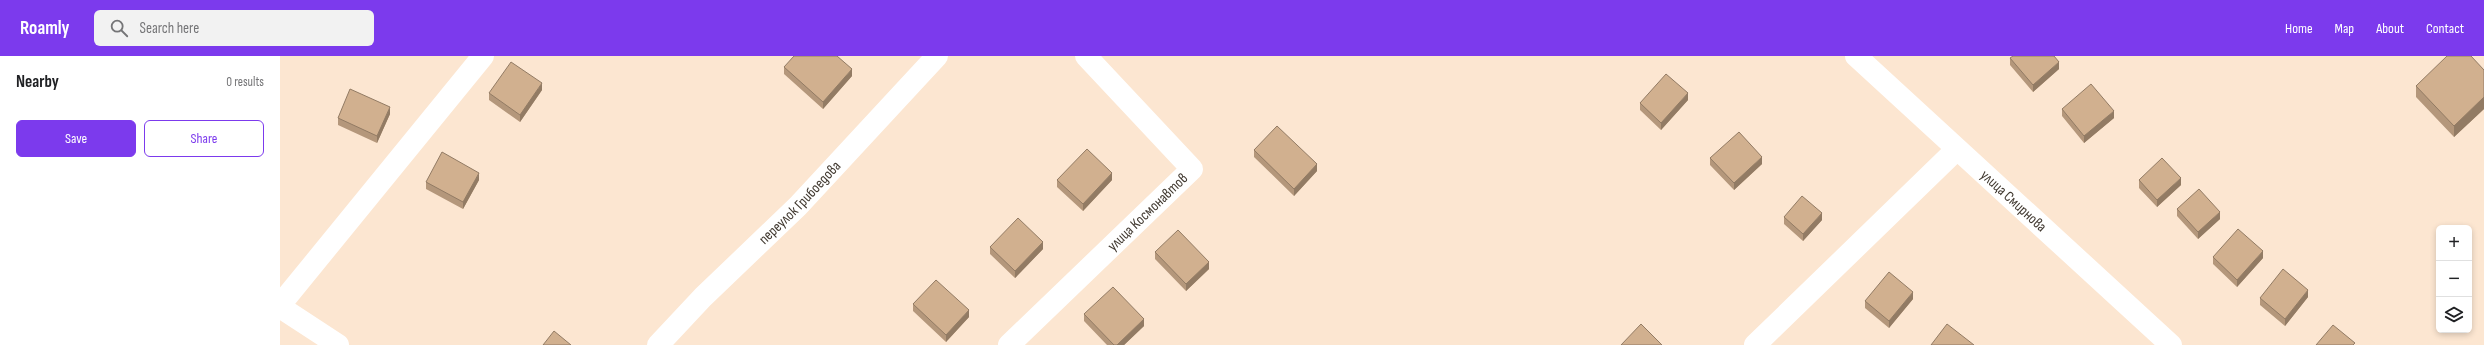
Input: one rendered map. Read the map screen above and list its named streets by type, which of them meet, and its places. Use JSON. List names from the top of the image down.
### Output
{
  "streets": {
    "street": ["улица Смирнова", "переулок Грибоедова", "улица Космонавтов"]
  },
  "page": {
    "header": "Roamly",
    "search": "Search here",
    "nav": [
      "Home",
      "Map",
      "About",
      "Contact"
    ],
    "heading": ["Nearby", "0 results"],
    "buttons": ["Save", "Share"],
    "map_buttons": ["+", "−"]
  }
}
